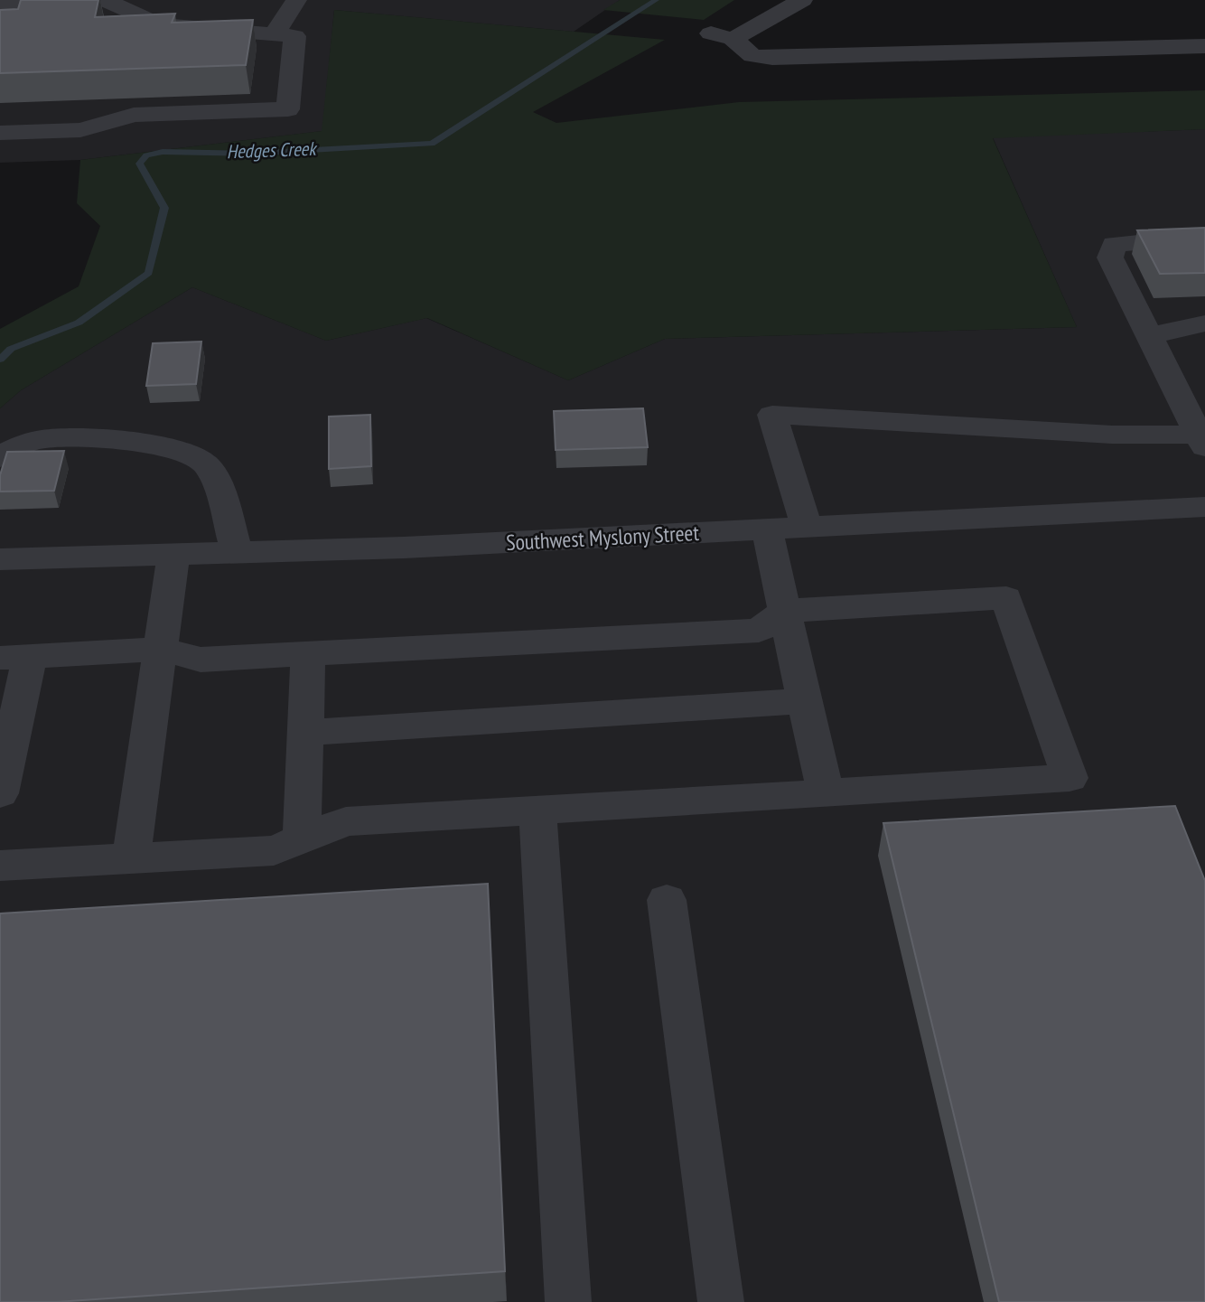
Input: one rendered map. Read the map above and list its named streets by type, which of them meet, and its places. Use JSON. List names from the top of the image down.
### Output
{
  "streets": {
    "street": ["Southwest Myslony Street"]
  },
  "water": ["Hedges Creek"]
}
